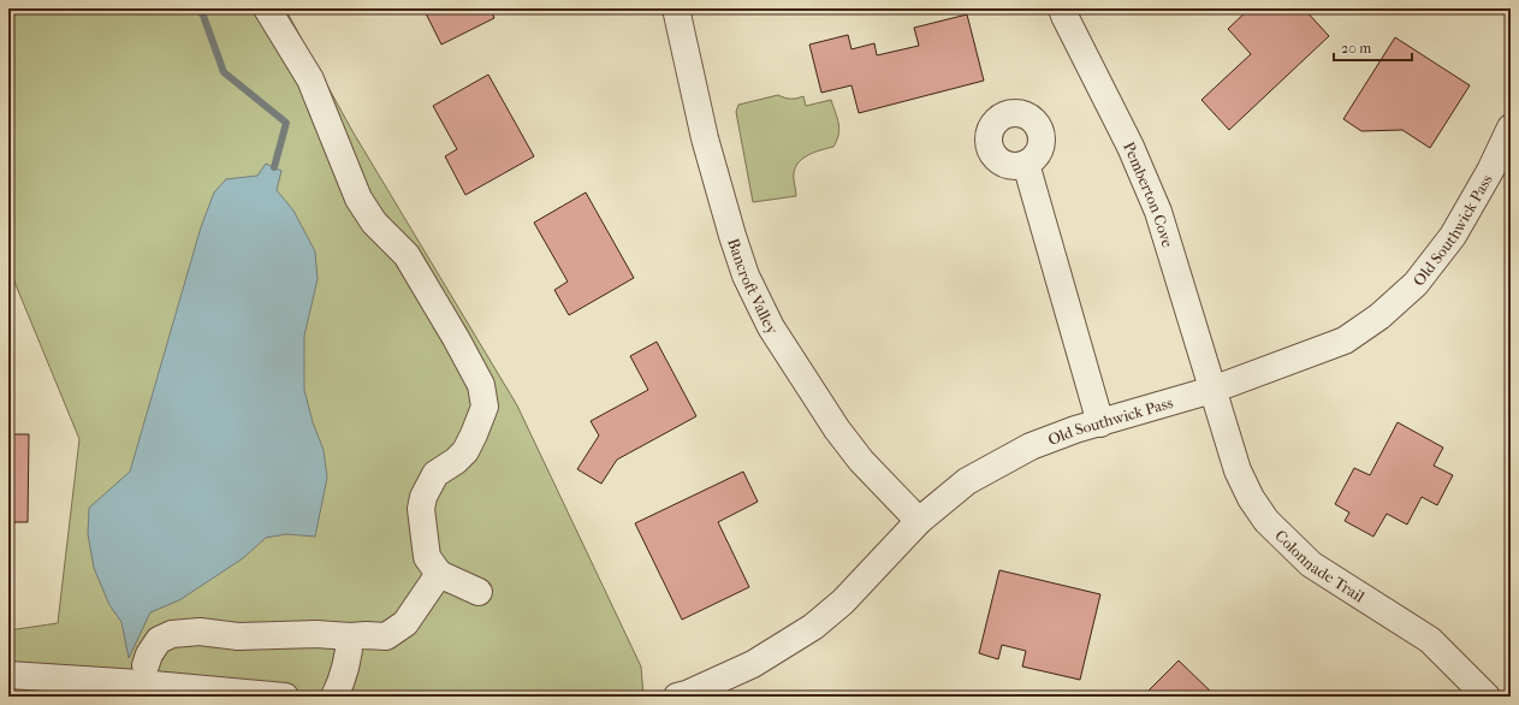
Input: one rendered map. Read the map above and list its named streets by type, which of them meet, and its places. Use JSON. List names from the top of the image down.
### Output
{
  "streets": {
    "street": [
      "Pemberton Cove",
      "Old Southwick Pass",
      "Bancroft Valley",
      "Colonnade Trail"
    ]
  },
  "crossings": [
    ["Pemberton Cove", "Old Southwick Pass"],
    ["Pemberton Cove", "Colonnade Trail"],
    ["Old Southwick Pass", "Bancroft Valley"],
    ["Old Southwick Pass", "Colonnade Trail"]
  ],
  "scale_bar": "20 m"
}
